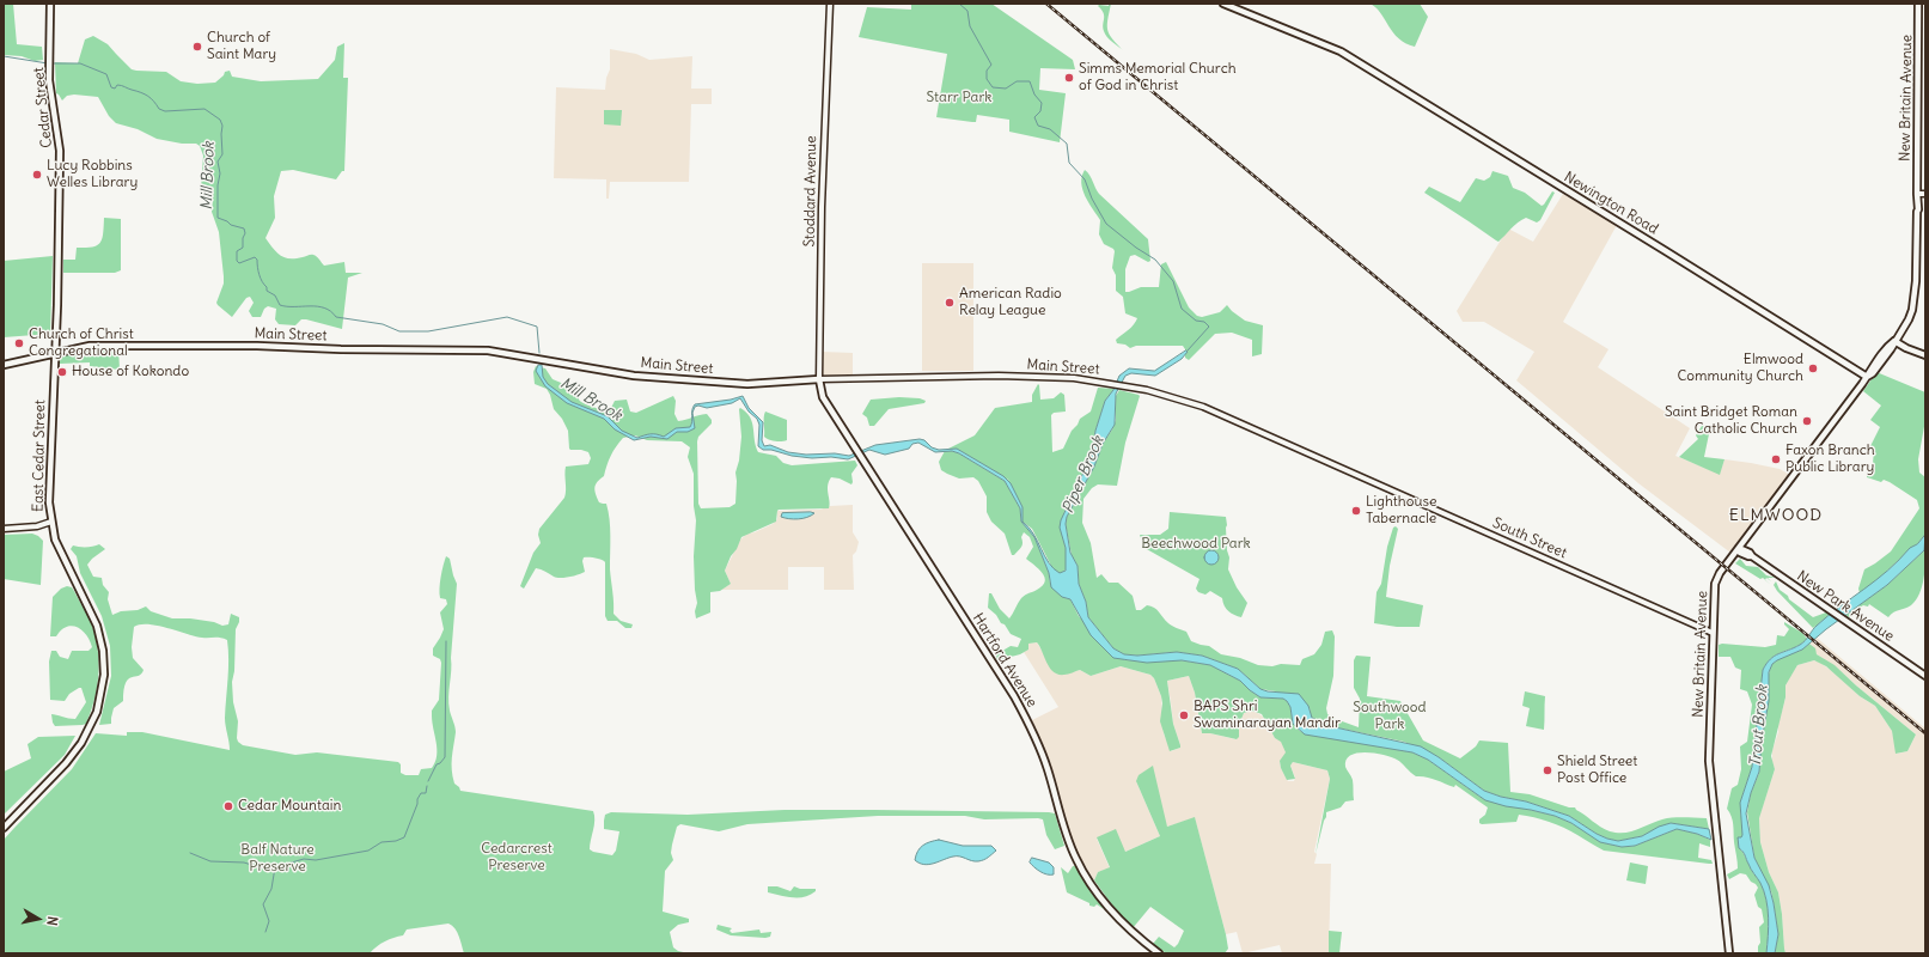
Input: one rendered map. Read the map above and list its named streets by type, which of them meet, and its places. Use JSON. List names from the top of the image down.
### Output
{
  "streets": {
    "main road": [
      "New Britain Avenue",
      "Cedar Street",
      "Newington Road",
      "Main Street",
      "East Cedar Street",
      "New Park Avenue",
      "Hartford Avenue"
    ],
    "street": ["Stoddard Avenue", "South Street"]
  },
  "crossings": [
    ["New Britain Avenue", "Newington Road"],
    ["New Britain Avenue", "South Street"],
    ["New Britain Avenue", "New Park Avenue"],
    ["Cedar Street", "Main Street"],
    ["Cedar Street", "East Cedar Street"],
    ["Stoddard Avenue", "Main Street"],
    ["Stoddard Avenue", "Hartford Avenue"],
    ["Main Street", "East Cedar Street"],
    ["Main Street", "South Street"],
    ["Main Street", "Hartford Avenue"]
  ],
  "districts": ["ELMWOOD"],
  "water": ["Mill Brook", "Piper Brook", "Trout Brook"],
  "parks": [
    "Starr Park",
    "Beechwood Park",
    "Southwood Park",
    "Cedarcrest Preserve",
    "Balf Nature Preserve"
  ],
  "places": [
    "Church of Saint Mary",
    "Simms Memorial Church of God in Christ",
    "Lucy Robbins Welles Library",
    "American Radio Relay League",
    "Church of Christ Congregational",
    "Elmwood Community Church",
    "House of Kokondo",
    "Saint Bridget Roman Catholic Church",
    "Faxon Branch Public Library",
    "Lighthouse Tabernacle",
    "BAPS Shri Swaminarayan Mandir",
    "Shield Street Post Office",
    "Cedar Mountain"
  ],
  "north": "right"
}
